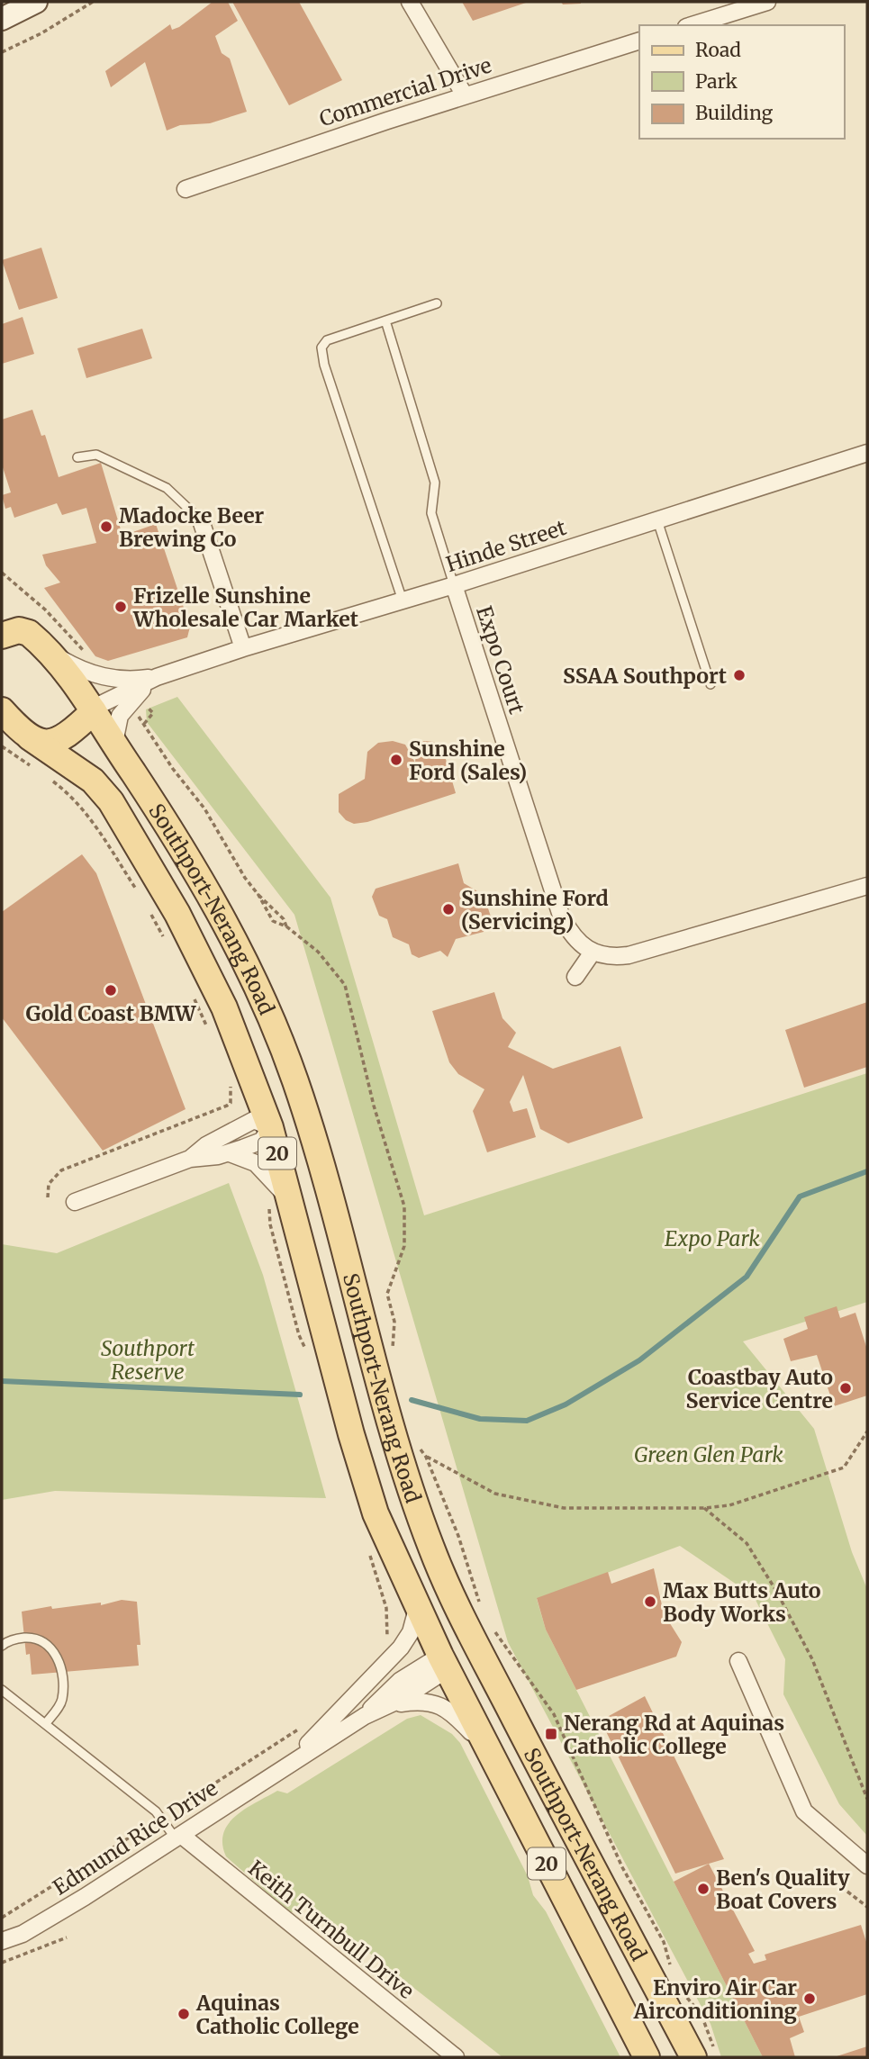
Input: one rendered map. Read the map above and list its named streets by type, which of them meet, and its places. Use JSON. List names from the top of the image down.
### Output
{
  "streets": {
    "main road": ["Southport-Nerang Road", "20"],
    "street": [
      "Commercial Drive",
      "Hinde Street",
      "Expo Court",
      "Edmund Rice Drive",
      "Keith Turnbull Drive"
    ]
  },
  "crossings": [
    ["Hinde Street", "Expo Court"],
    ["Hinde Street", "Southport-Nerang Road"],
    ["Hinde Street", "20"],
    ["Southport-Nerang Road", "20"],
    ["Southport-Nerang Road", "Edmund Rice Drive"],
    ["Edmund Rice Drive", "Keith Turnbull Drive"]
  ],
  "parks": ["Expo Park", "Southport Reserve", "Green Glen Park"],
  "places": {
    "other": [
      "Madocke Beer Brewing Co",
      "Frizelle Sunshine Wholesale Car Market",
      "SSAA Southport",
      "Sunshine Ford (Sales)",
      "Sunshine Ford (Servicing)",
      "Gold Coast BMW",
      "Coastbay Auto Service Centre",
      "Max Butts Auto Body Works",
      "Ben's Quality Boat Covers",
      "Enviro Air Car Airconditioning",
      "Aquinas Catholic College"
    ],
    "transit": ["Nerang Rd at Aquinas Catholic College"]
  },
  "legend": ["Road", "Park", "Building"]
}
